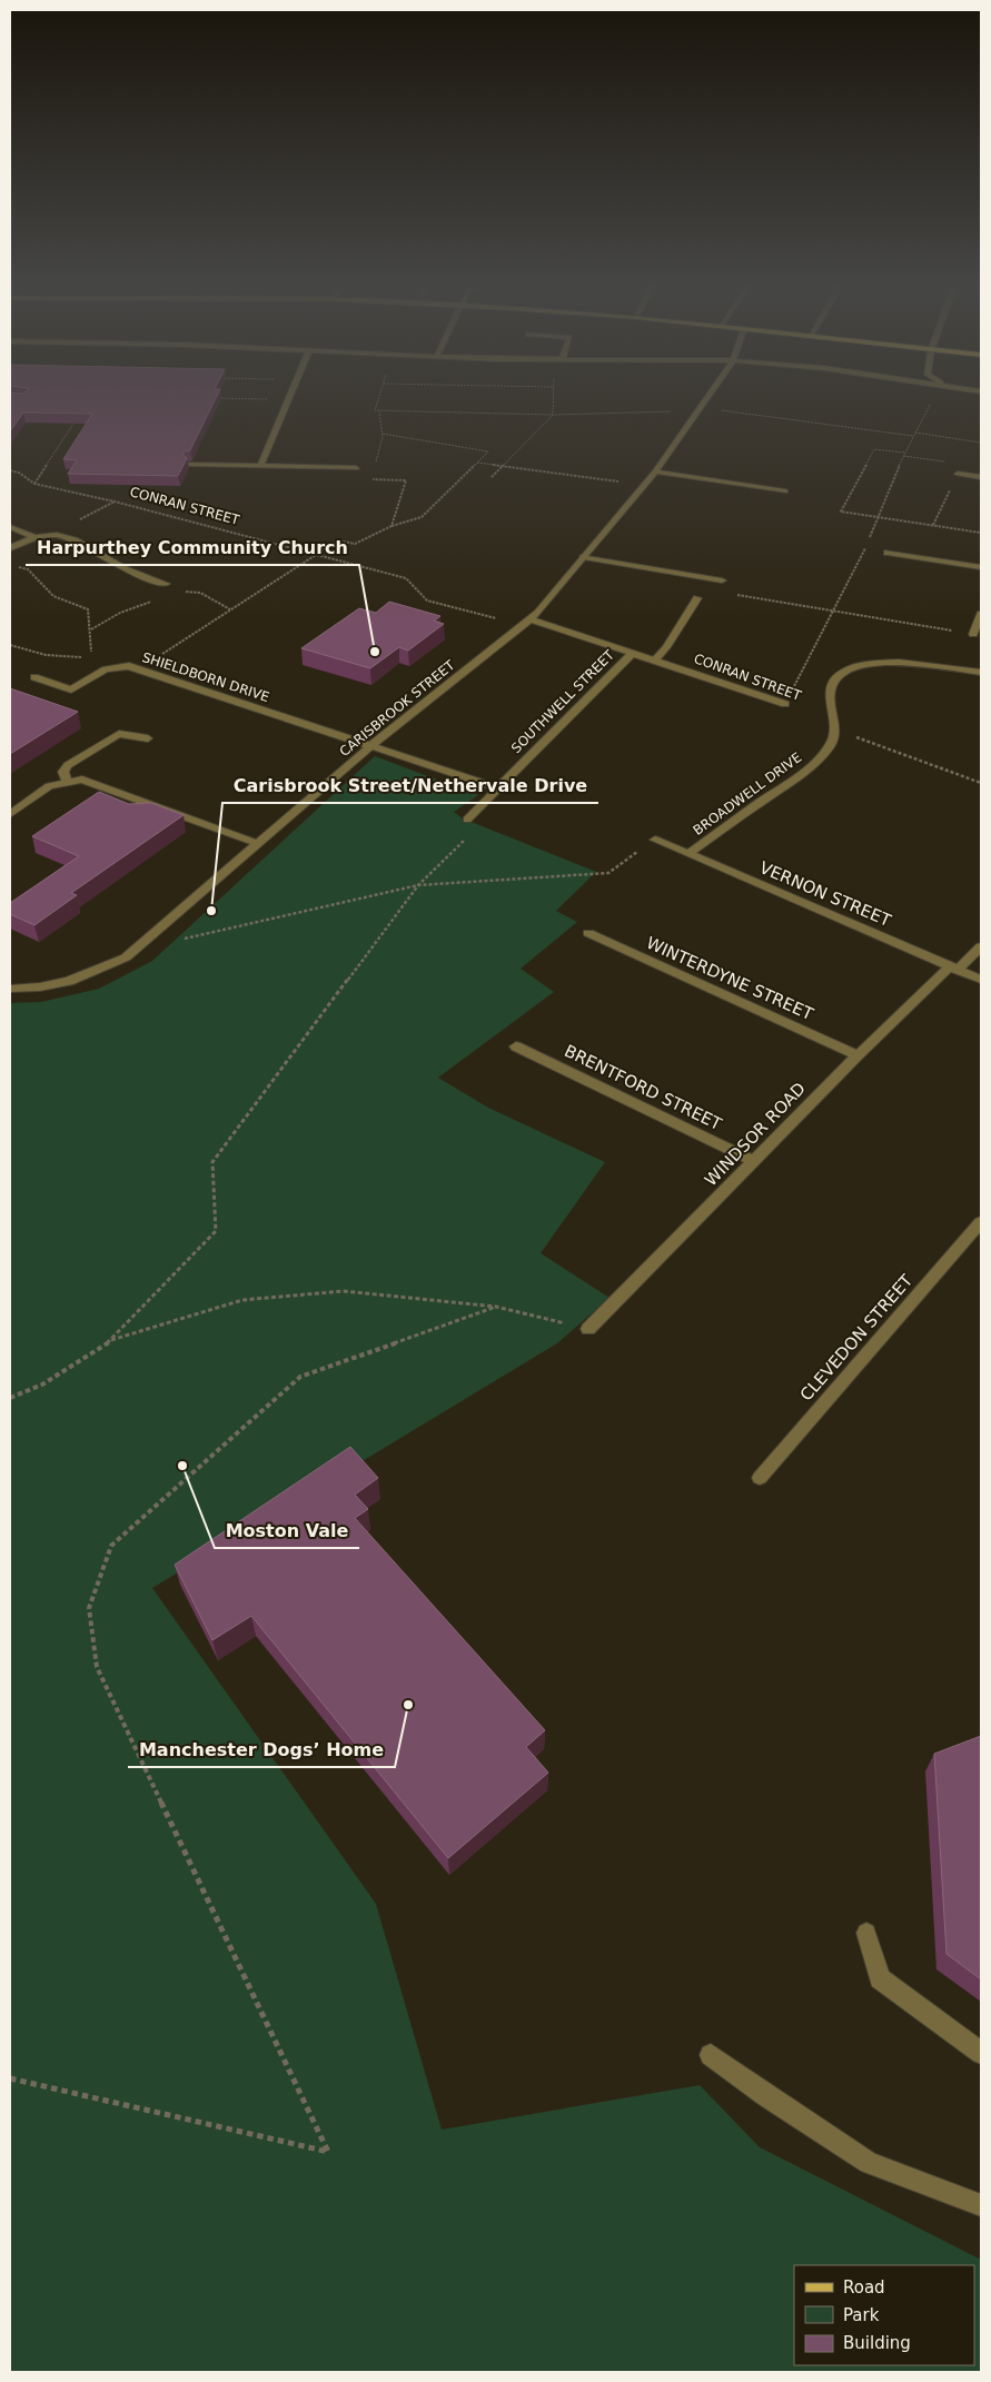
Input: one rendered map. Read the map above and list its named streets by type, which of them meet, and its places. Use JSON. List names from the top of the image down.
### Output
{
  "streets": {
    "street": [
      "CONRAN STREET",
      "SHIELDBORN DRIVE",
      "SOUTHWELL STREET",
      "CARISBROOK STREET",
      "BROADWELL DRIVE",
      "VERNON STREET",
      "WINTERDYNE STREET",
      "BRENTFORD STREET",
      "WINDSOR ROAD",
      "CLEVEDON STREET"
    ]
  },
  "crossings": [
    ["CONRAN STREET", "SOUTHWELL STREET"],
    ["CONRAN STREET", "CARISBROOK STREET"],
    ["SHIELDBORN DRIVE", "SOUTHWELL STREET"],
    ["SHIELDBORN DRIVE", "CARISBROOK STREET"],
    ["BROADWELL DRIVE", "VERNON STREET"],
    ["VERNON STREET", "WINDSOR ROAD"],
    ["WINTERDYNE STREET", "WINDSOR ROAD"],
    ["BRENTFORD STREET", "WINDSOR ROAD"]
  ],
  "places": [
    "Harpurthey Community Church",
    "Carisbrook Street/Nethervale Drive",
    "Moston Vale",
    "Manchester Dogs’ Home"
  ],
  "legend": ["Road", "Park", "Building"]
}
